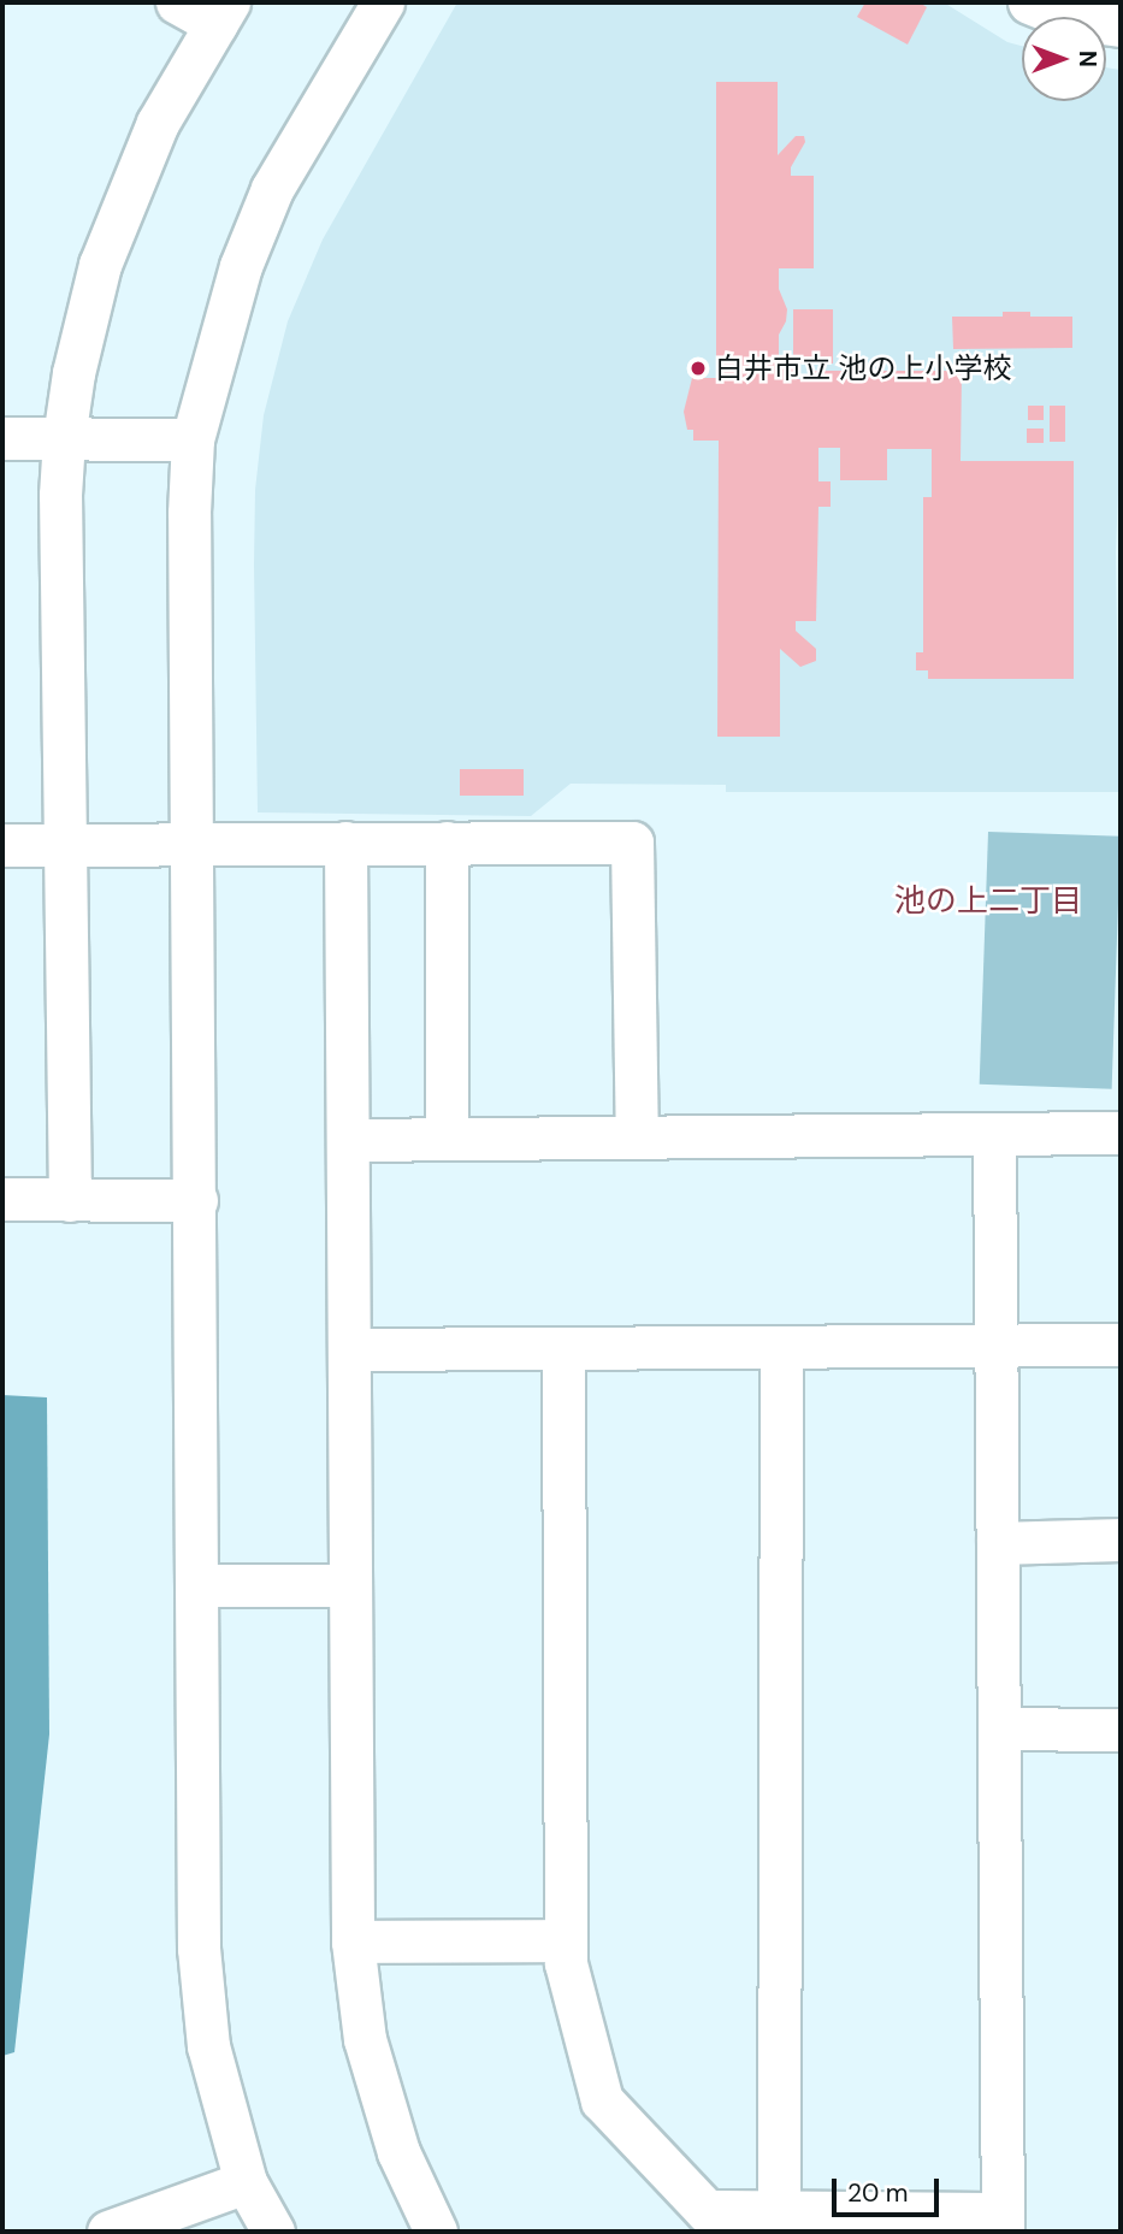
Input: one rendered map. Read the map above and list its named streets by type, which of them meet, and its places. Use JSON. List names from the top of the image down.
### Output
{
  "districts": ["池の上二丁目"],
  "places": ["白井市立 池の上小学校"],
  "scale_bar": "20 m",
  "north": "right"
}
